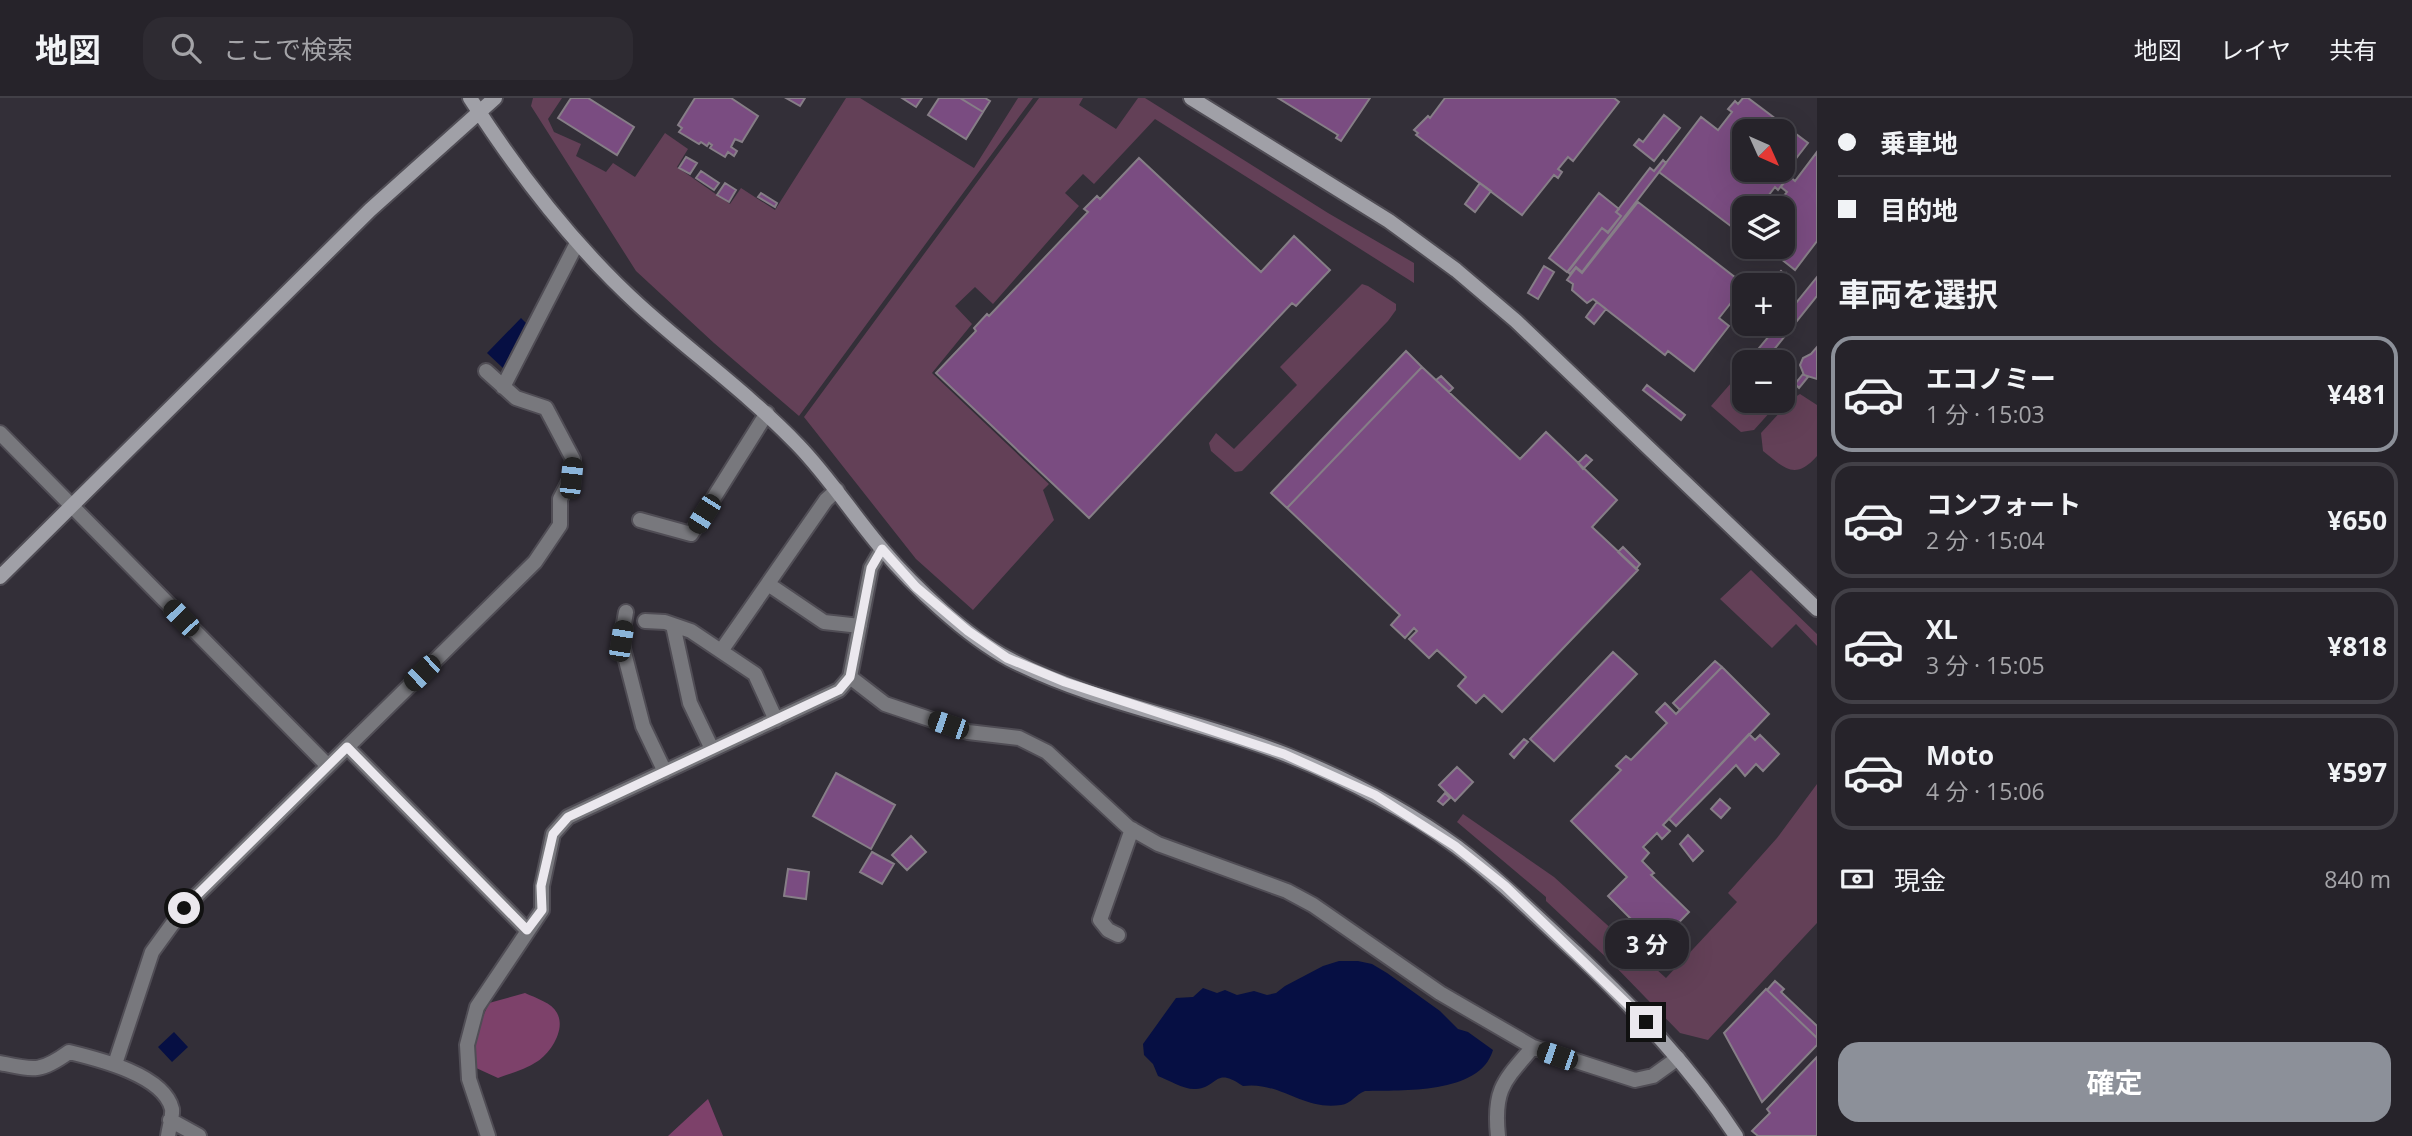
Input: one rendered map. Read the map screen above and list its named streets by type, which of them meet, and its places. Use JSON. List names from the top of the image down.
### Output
{
  "north": "bottom right",
  "page": {
    "header": "地図",
    "search": "ここで検索",
    "nav": ["地図", "レイヤ", "共有"],
    "banner": ["乗車地", "目的地"],
    "map_buttons": ["+", "−"],
    "heading": "車両を選択",
    "list": [
      {
        "name": "エコノミー",
        "note": "1 分 · 15:03",
        "value": "¥481"
      },
      {
        "name": "コンフォート",
        "note": "2 分 · 15:04",
        "value": "¥650"
      },
      {
        "name": "XL",
        "note": "3 分 · 15:05",
        "value": "¥818"
      },
      {
        "name": "Moto",
        "note": "4 分 · 15:06",
        "value": "¥597"
      }
    ],
    "pay": ["現金", "840 m"],
    "bubble": "3 分",
    "buttons": "確定"
  }
}
